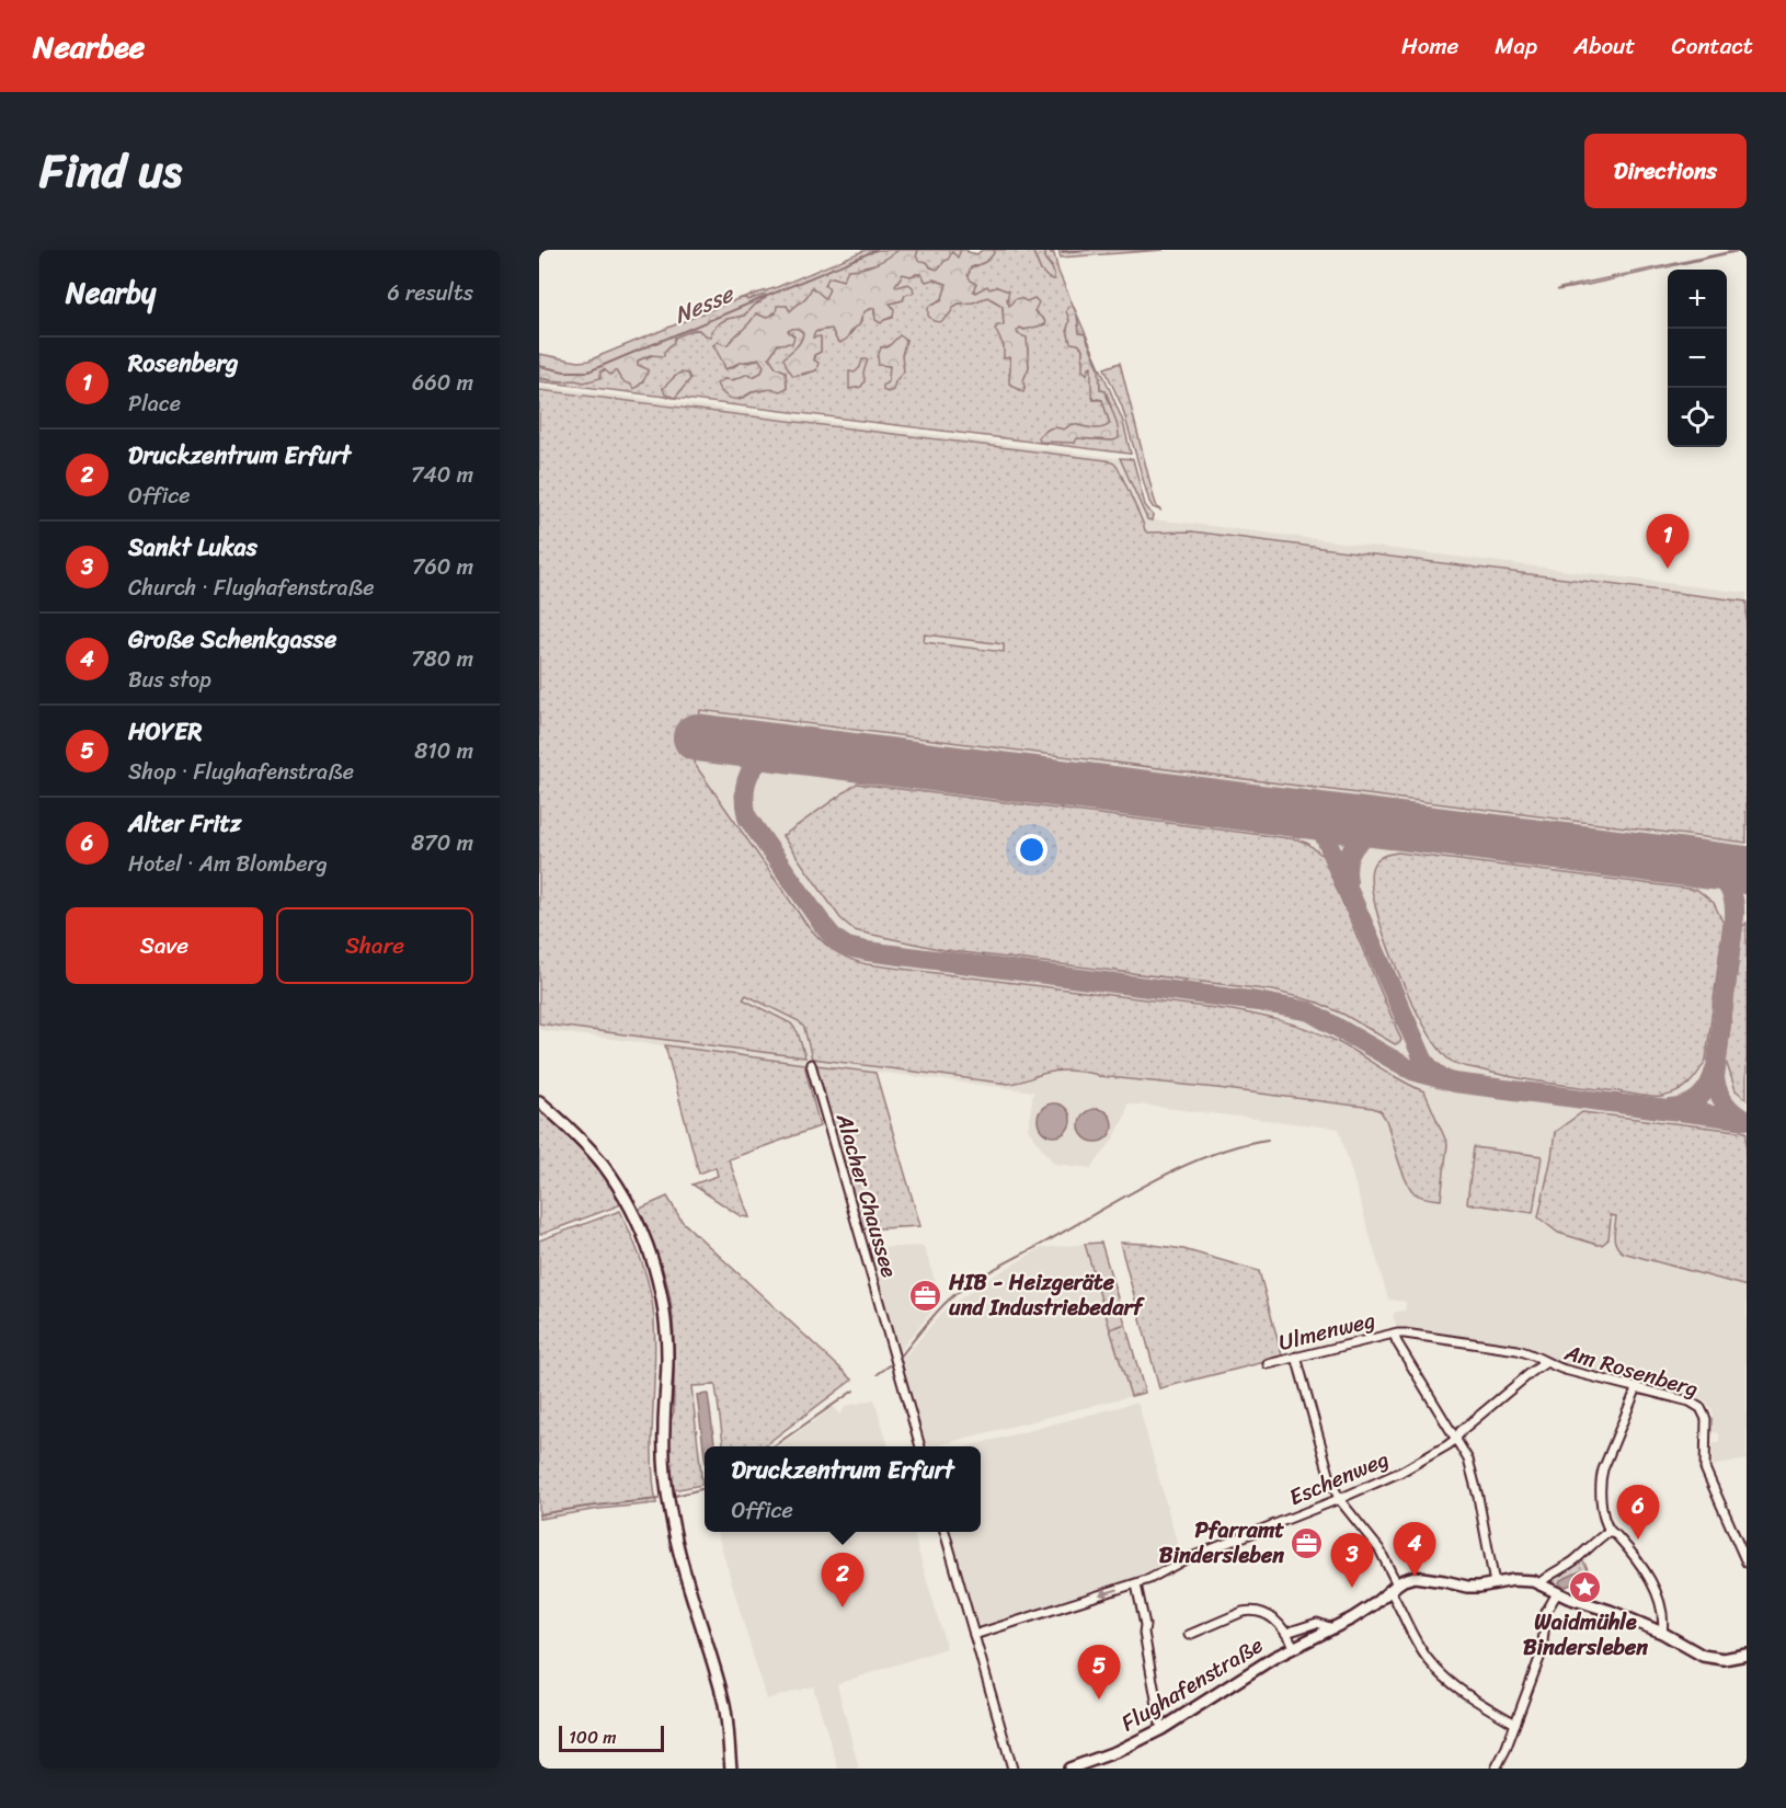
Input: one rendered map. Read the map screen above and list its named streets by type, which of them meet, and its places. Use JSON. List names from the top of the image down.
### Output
{
  "streets": {
    "street": [
      "Alacher Chaussee",
      "Ulmenweg",
      "Am Rosenberg",
      "Eschenweg",
      "Flughafenstraße"
    ]
  },
  "crossings": [
    ["Ulmenweg", "Am Rosenberg"],
    ["Am Rosenberg", "Eschenweg"]
  ],
  "water": ["Nesse"],
  "places": {
    "office": ["HIB - Heizgeräte und Industriebedarf", "Pfarramt Bindersleben"],
    "place": ["Waidmühle Bindersleben"]
  },
  "scale_bar": "100 m",
  "page": {
    "header": "Nearbee",
    "nav": [
      "Home",
      "Map",
      "About",
      "Contact"
    ],
    "title": "Find us",
    "buttons": [
      "Directions",
      ["Save", "Share"]
    ],
    "heading": ["Nearby", "6 results"],
    "map_buttons": ["+", "−"],
    "list": [
      {
        "mark": "1",
        "name": "Rosenberg",
        "note": "Place",
        "value": "660 m"
      },
      {
        "mark": "2",
        "name": "Druckzentrum Erfurt",
        "note": "Office",
        "value": "740 m"
      },
      {
        "mark": "3",
        "name": "Sankt Lukas",
        "note": "Church · Flughafenstraße",
        "value": "760 m"
      },
      {
        "mark": "4",
        "name": "Große Schenkgasse",
        "note": "Bus stop",
        "value": "780 m"
      },
      {
        "mark": "5",
        "name": "HOYER",
        "note": "Shop · Flughafenstraße",
        "value": "810 m"
      },
      {
        "mark": "6",
        "name": "Alter Fritz",
        "note": "Hotel · Am Blomberg",
        "value": "870 m"
      }
    ],
    "pins": [
      "1",
      "6",
      "4",
      "3",
      "2",
      "5"
    ],
    "popup": ["Druckzentrum Erfurt", "Office"],
    "scale": "100 m"
  }
}
